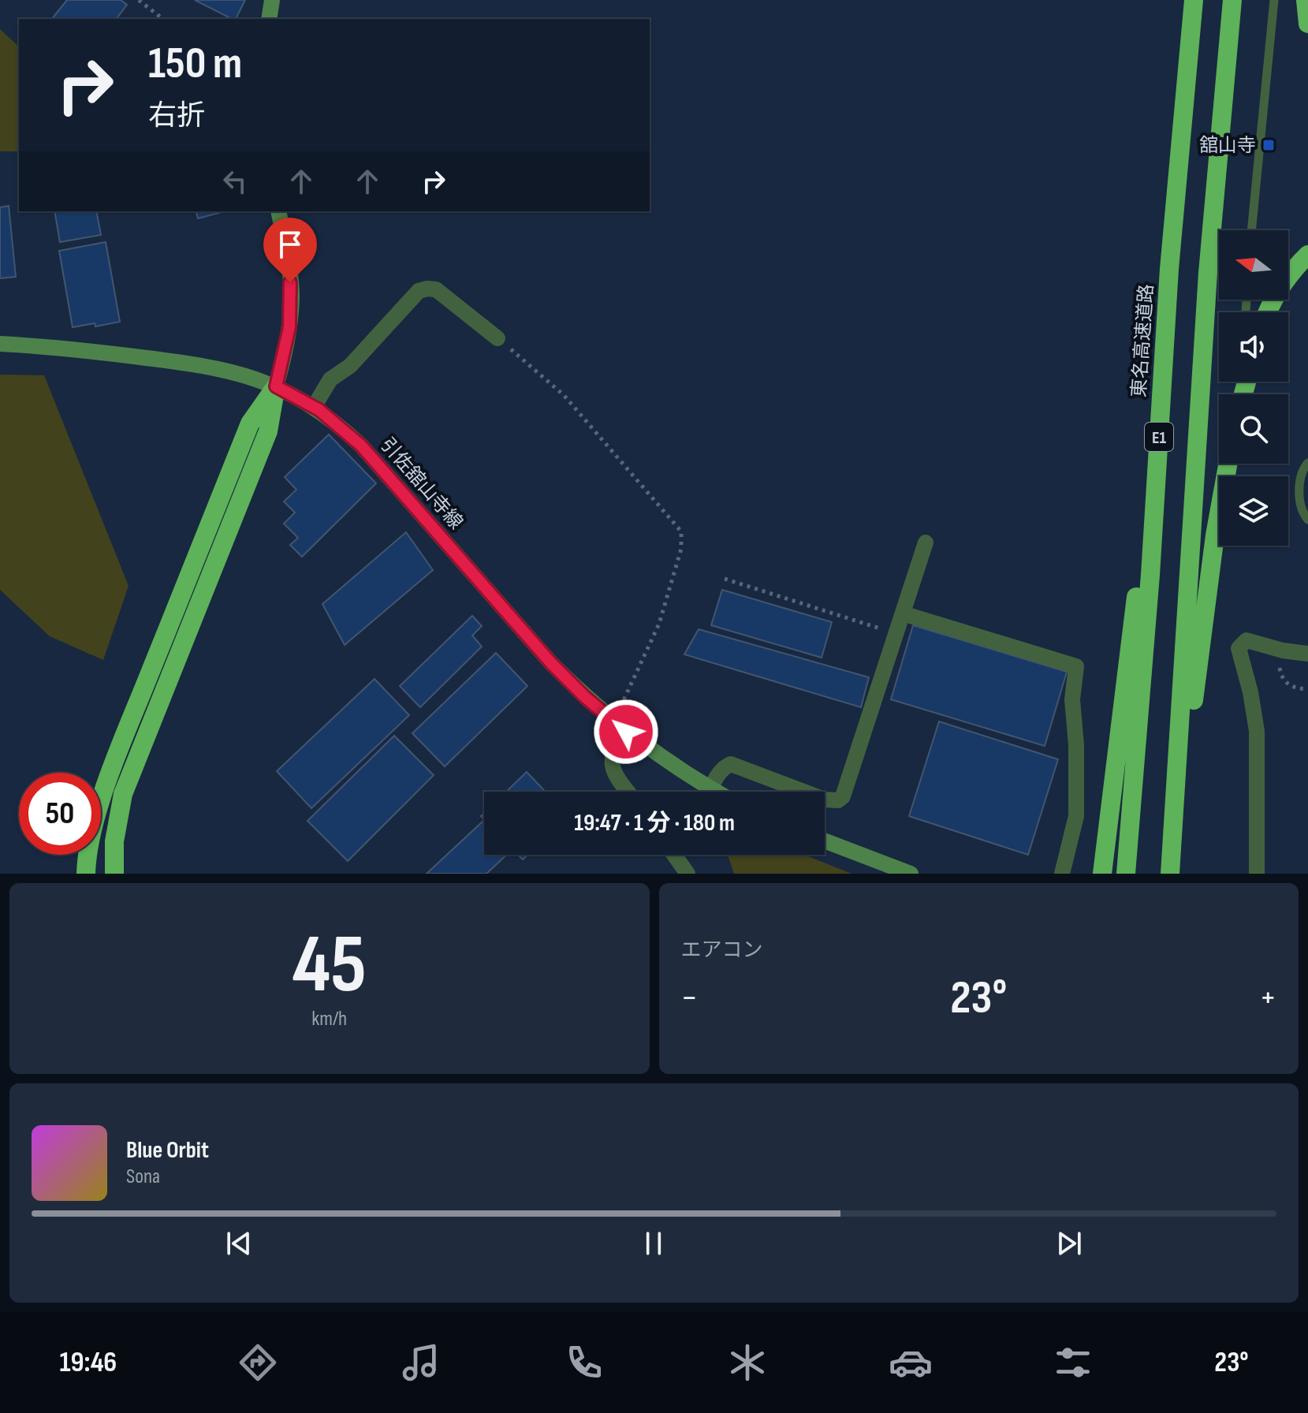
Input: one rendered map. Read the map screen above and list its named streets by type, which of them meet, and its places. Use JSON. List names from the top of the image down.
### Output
{
  "streets": {
    "highway": ["東名高速道路", "E1"],
    "main road": ["引佐舘山寺線"]
  },
  "places": {
    "transit": ["舘山寺"]
  },
  "north": "left",
  "page": {
    "turn": ["150 m", "右折"],
    "limit": "50",
    "trip": "19:47 · 1 分 · 180 m",
    "tile": [
      ["45", "km/h"],
      "エアコン"
    ],
    "heat": ["−", "23°", "+"],
    "song": ["Blue Orbit", "Sona"],
    "tabs": ["19:46", "23°"]
  }
}
